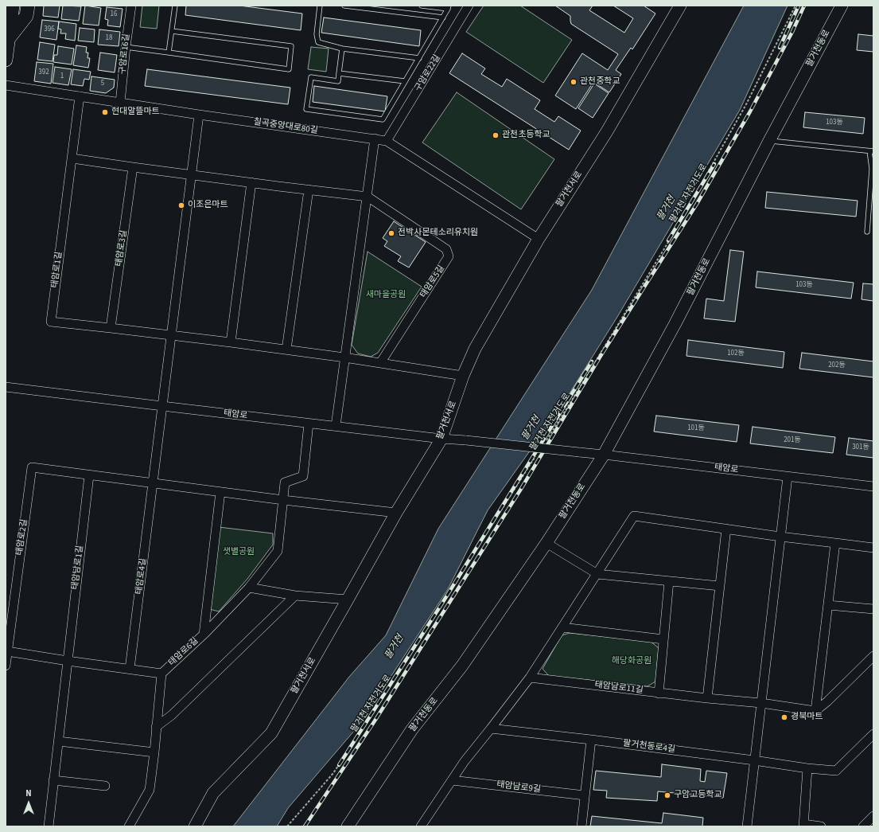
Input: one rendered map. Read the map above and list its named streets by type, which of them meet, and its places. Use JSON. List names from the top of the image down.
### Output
{
  "streets": {
    "main road": ["팔거천동로", "팔거천서로"],
    "street": [
      "구암로16길",
      "구암로22길",
      "칠곡중앙대로80길",
      "태암로3길",
      "태암로1길",
      "태암로5길",
      "태암로",
      "태암로2길",
      "태암남로1길",
      "태암로4길",
      "태암로6길",
      "태암남로11길",
      "팔거천동로4길",
      "태암남로9길"
    ],
    "path": ["팔거천 자전거도로"]
  },
  "crossings": [
    ["팔거천동로", "태암로"],
    ["구암로16길", "칠곡중앙대로80길"],
    ["구암로22길", "칠곡중앙대로80길"],
    ["칠곡중앙대로80길", "팔거천서로"],
    ["칠곡중앙대로80길", "태암로1길"],
    ["팔거천서로", "태암로"],
    ["태암로3길", "태암로1길"],
    ["태암로", "태암로4길"],
    ["태암로", "태암로6길"],
    ["태암로2길", "태암남로1길"]
  ],
  "water": ["팔거천"],
  "parks": ["새마을공원", "샛별공원", "해당화공원"],
  "places": [
    "관천중학교",
    "현대알뜰마트",
    "관천초등학교",
    "이조은마트",
    "전박사몬테소리유치원",
    "경북마트",
    "구암고등학교"
  ],
  "house_numbers": [
    "16",
    "396",
    "18",
    "392",
    "1",
    "5",
    "103동",
    "103동",
    "102동",
    "202동",
    "101동",
    "201동",
    "301동"
  ],
  "north": "top"
}
